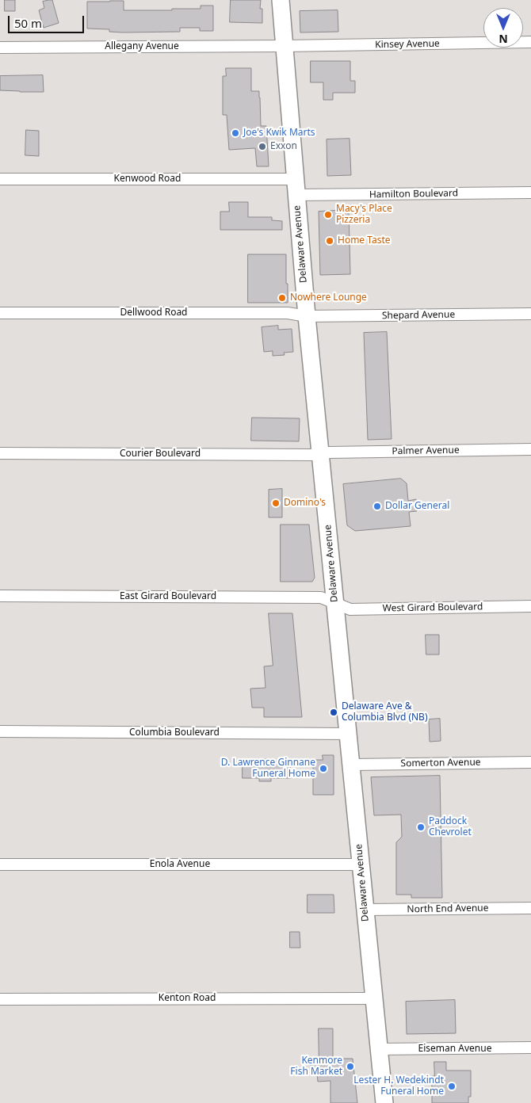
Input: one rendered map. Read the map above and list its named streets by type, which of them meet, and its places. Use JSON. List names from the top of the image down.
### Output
{
  "streets": {
    "main road": ["Delaware Avenue"],
    "street": [
      "Kinsey Avenue",
      "Allegany Avenue",
      "Kenwood Road",
      "Hamilton Boulevard",
      "Dellwood Road",
      "Shepard Avenue",
      "Palmer Avenue",
      "Courier Boulevard",
      "East Girard Boulevard",
      "West Girard Boulevard",
      "Columbia Boulevard",
      "Somerton Avenue",
      "Enola Avenue",
      "North End Avenue",
      "Kenton Road",
      "Eiseman Avenue"
    ]
  },
  "crossings": [
    ["Kinsey Avenue", "Allegany Avenue"],
    ["Kinsey Avenue", "Delaware Avenue"],
    ["Allegany Avenue", "Delaware Avenue"],
    ["Kenwood Road", "Hamilton Boulevard"],
    ["Kenwood Road", "Delaware Avenue"],
    ["Hamilton Boulevard", "Delaware Avenue"],
    ["Delaware Avenue", "Dellwood Road"],
    ["Delaware Avenue", "Shepard Avenue"],
    ["Delaware Avenue", "Palmer Avenue"],
    ["Delaware Avenue", "Courier Boulevard"],
    ["Delaware Avenue", "East Girard Boulevard"],
    ["Delaware Avenue", "West Girard Boulevard"],
    ["Delaware Avenue", "Columbia Boulevard"],
    ["Delaware Avenue", "Somerton Avenue"],
    ["Delaware Avenue", "Enola Avenue"],
    ["Delaware Avenue", "North End Avenue"],
    ["Delaware Avenue", "Kenton Road"],
    ["Delaware Avenue", "Eiseman Avenue"],
    ["Dellwood Road", "Shepard Avenue"],
    ["Palmer Avenue", "Courier Boulevard"],
    ["East Girard Boulevard", "West Girard Boulevard"]
  ],
  "places": [
    "Joe's Kwik Marts",
    "Exxon",
    "Macy's Place Pizzeria",
    "Home Taste",
    "Nowhere Lounge",
    "Domino's",
    "Dollar General",
    "Delaware Ave & Columbia Blvd (NB)",
    "D. Lawrence Ginnane Funeral Home",
    "Paddock Chevrolet",
    "Kenmore Fish Market",
    "Lester H. Wedekindt Funeral Home"
  ],
  "scale_bar": "50 m",
  "north": "bottom"
}
